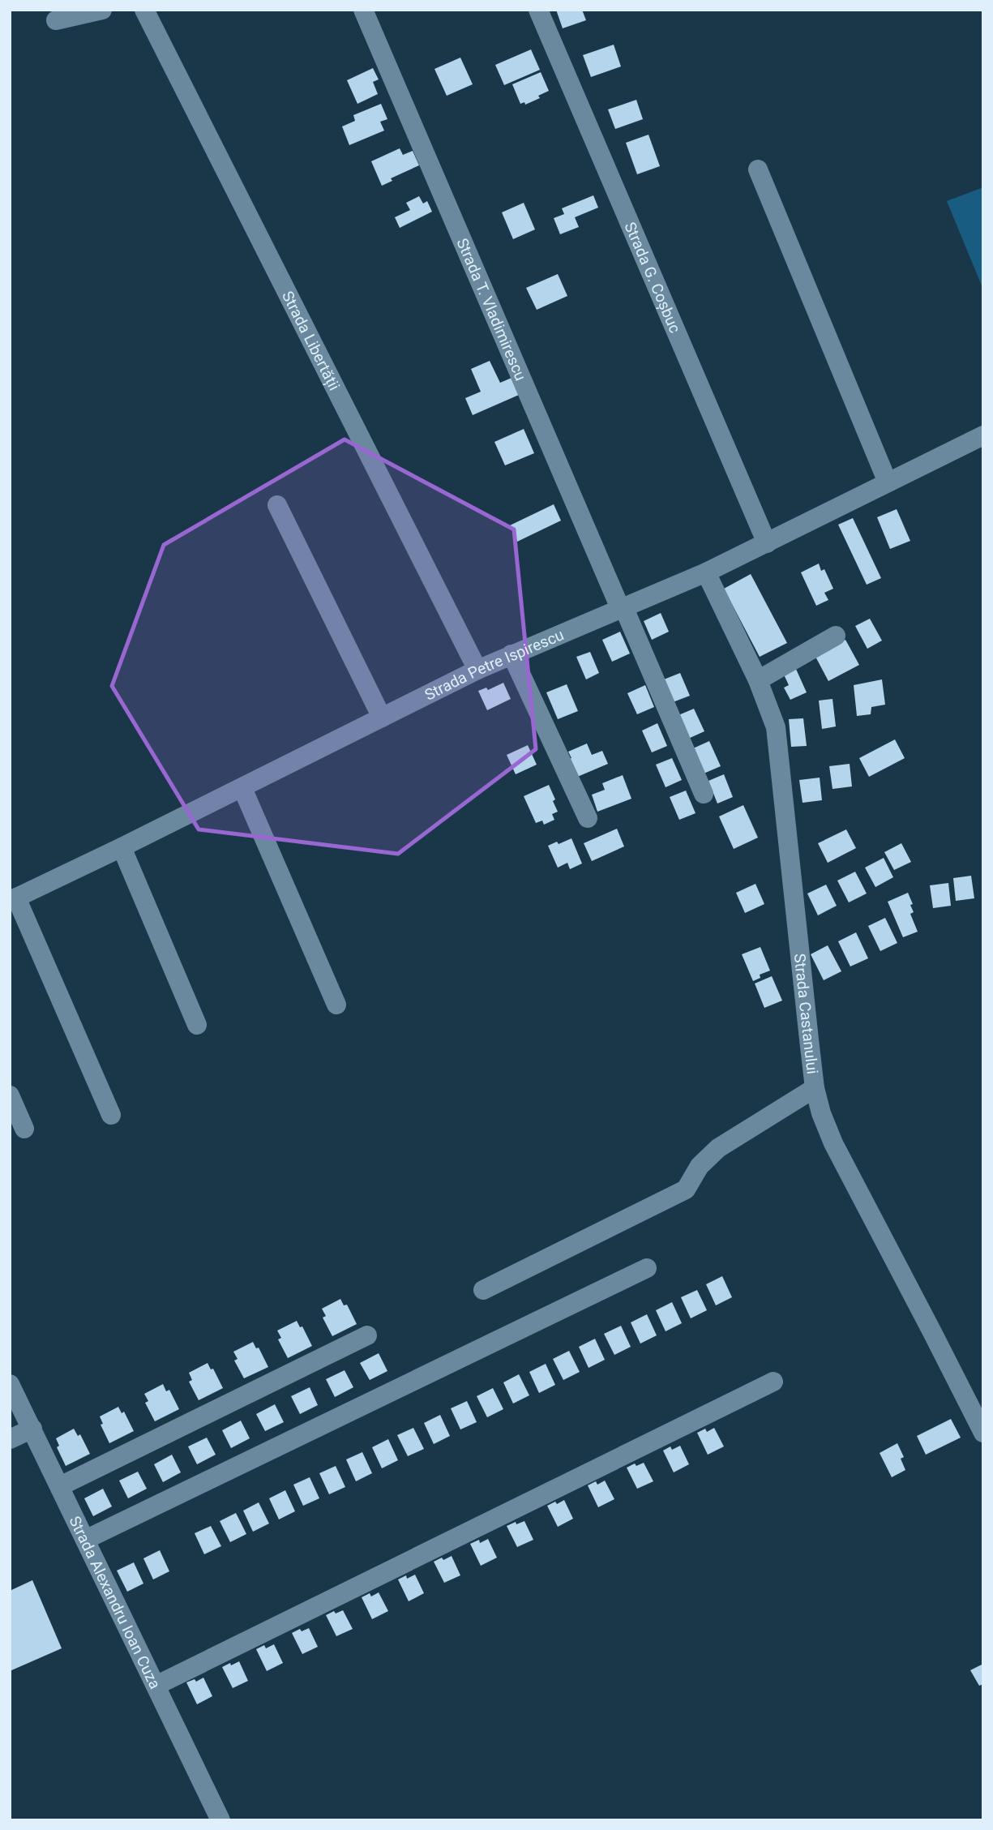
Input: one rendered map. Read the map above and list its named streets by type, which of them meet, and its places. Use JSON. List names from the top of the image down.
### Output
{
  "streets": {
    "street": [
      "Strada G. Coșbuc",
      "Strada T. Vladimirescu",
      "Strada Libertății",
      "Strada Petre Ispirescu",
      "Strada Castanului",
      "Strada Alexandru Ioan Cuza"
    ]
  },
  "crossings": [
    ["Strada G. Coșbuc", "Strada Petre Ispirescu"],
    ["Strada T. Vladimirescu", "Strada Petre Ispirescu"],
    ["Strada Libertății", "Strada Petre Ispirescu"],
    ["Strada Petre Ispirescu", "Strada Castanului"]
  ]
}
